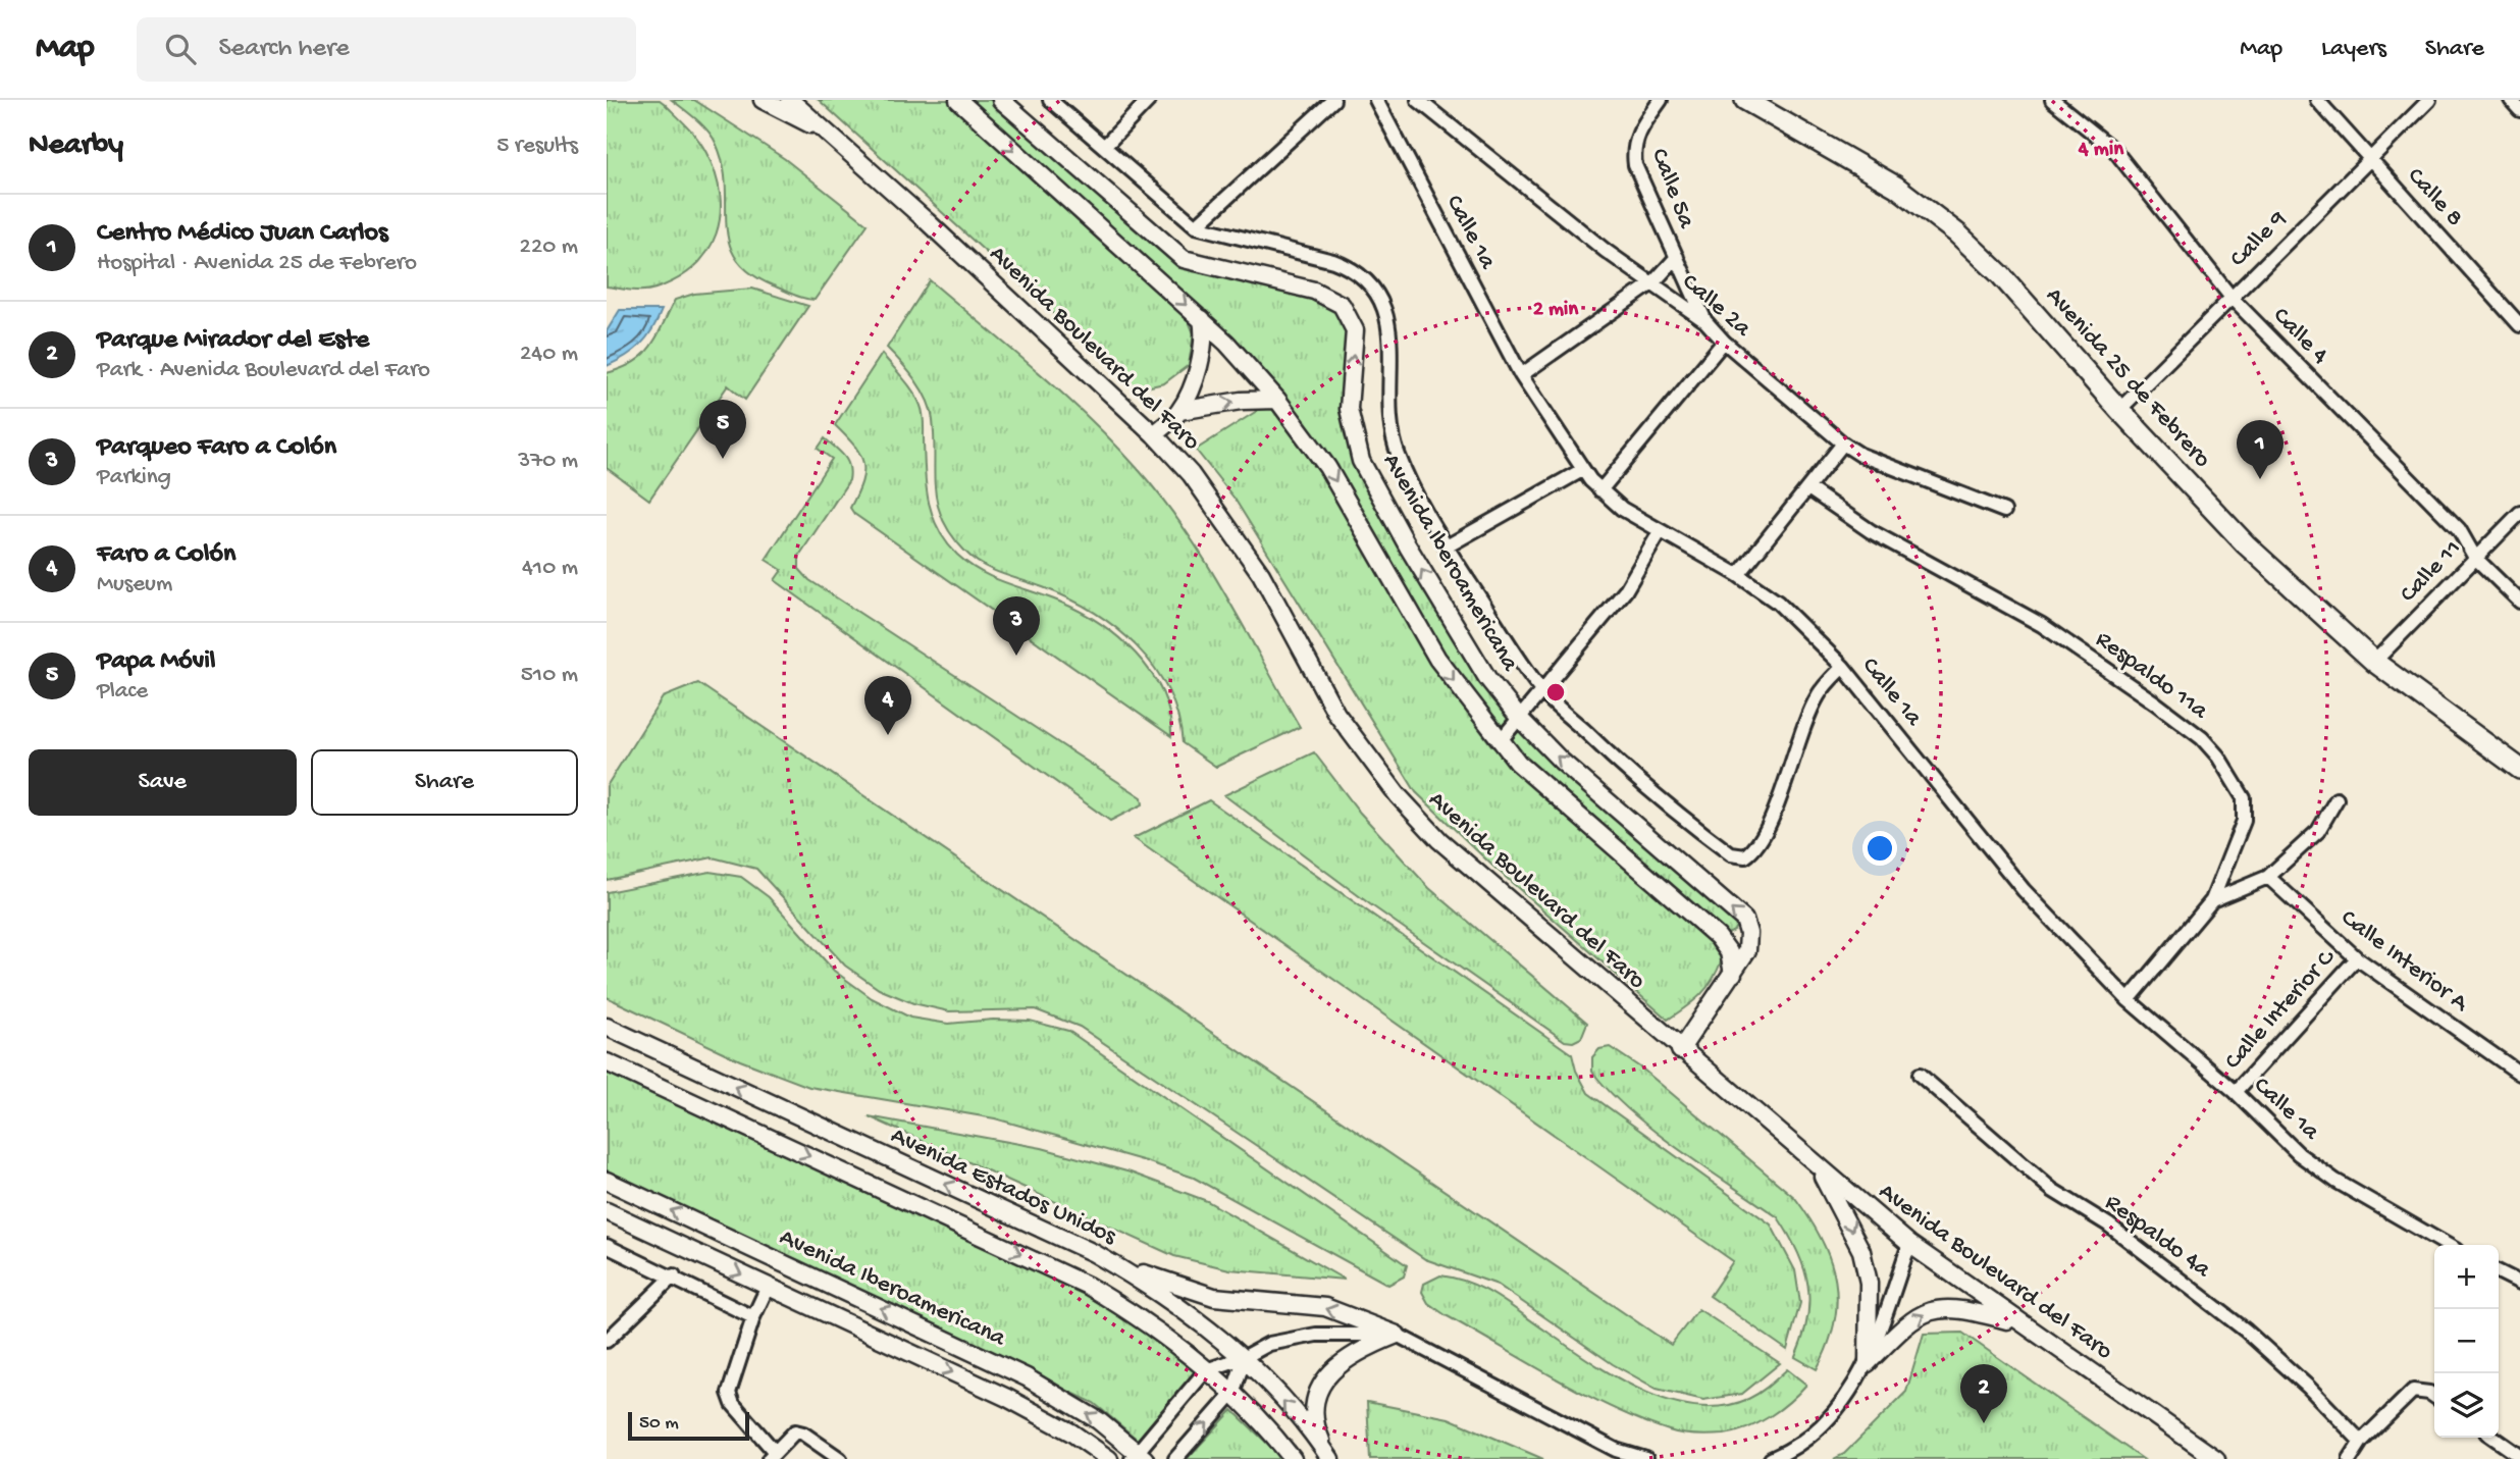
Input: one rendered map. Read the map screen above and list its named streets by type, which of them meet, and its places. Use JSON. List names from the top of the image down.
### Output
{
  "streets": {
    "main road": ["Avenida 25 de Febrero"],
    "street": [
      "Calle 5a",
      "Calle 8",
      "Calle 1a",
      "Calle 9",
      "Calle 2a",
      "Calle 4",
      "Avenida Boulevard del Faro",
      "Avenida Iberoamericana",
      "Calle 11",
      "Respaldo 11a",
      "Calle Interior A",
      "Calle Interior C",
      "Avenida Estados Unidos",
      "Respaldo 4a"
    ]
  },
  "crossings": [
    ["Calle 5a", "Calle 1a"],
    ["Calle 5a", "Calle 2a"],
    ["Calle 8", "Calle 9"],
    ["Calle 1a", "Respaldo 11a"],
    ["Calle 1a", "Calle Interior C"],
    ["Calle 9", "Calle 4"],
    ["Calle 9", "Avenida 25 de Febrero"],
    ["Calle 4", "Calle 11"],
    ["Avenida Boulevard del Faro", "Avenida Iberoamericana"],
    ["Avenida 25 de Febrero", "Calle 11"],
    ["Calle Interior A", "Calle Interior C"]
  ],
  "scale_bar": "50 m",
  "page": {
    "header": "Map",
    "search": "Search here",
    "nav": ["Map", "Layers", "Share"],
    "heading": ["Nearby", "5 results"],
    "list": [
      {
        "mark": "1",
        "name": "Centro Médico Juan Carlos",
        "note": "Hospital · Avenida 25 de Febrero",
        "value": "220 m"
      },
      {
        "mark": "2",
        "name": "Parque Mirador del Este",
        "note": "Park · Avenida Boulevard del Faro",
        "value": "240 m"
      },
      {
        "mark": "3",
        "name": "Parqueo Faro a Colón",
        "note": "Parking",
        "value": "370 m"
      },
      {
        "mark": "4",
        "name": "Faro a Colón",
        "note": "Museum",
        "value": "410 m"
      },
      {
        "mark": "5",
        "name": "Papa Móvil",
        "note": "Place",
        "value": "510 m"
      }
    ],
    "pins": [
      "5",
      "1",
      "3",
      "4",
      "2"
    ],
    "buttons": ["Save", "Share"],
    "map_buttons": ["+", "−"],
    "scale": "50 m"
  },
  "rings": ["4 min", "2 min"]
}
